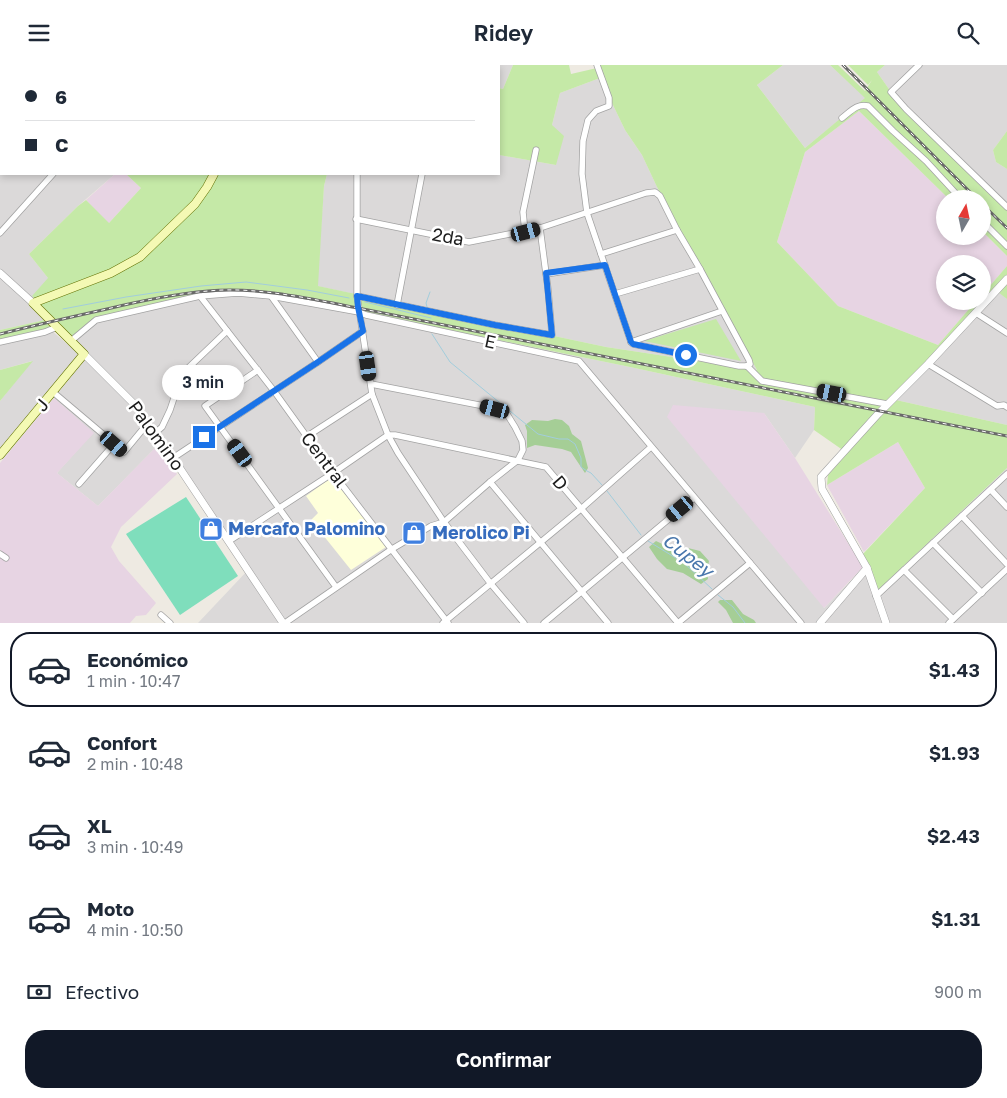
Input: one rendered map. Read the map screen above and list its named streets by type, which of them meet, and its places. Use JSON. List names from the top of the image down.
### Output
{
  "streets": {
    "main road": ["J", "Palomino"],
    "street": [
      "2da",
      "E",
      "Central",
      "D"
    ]
  },
  "crossings": [
    ["E", "Palomino"],
    ["E", "Central"],
    ["J", "Palomino"]
  ],
  "water": ["Cupey"],
  "places": {
    "shop": ["Mercafo Palomino", "Merolico Pi"]
  },
  "north": "top",
  "page": {
    "header": "Ridey",
    "banner": ["6", "C"],
    "bubble": "3 min",
    "list": [
      {
        "name": "Económico",
        "note": "1 min · 10:47",
        "value": "$1.43"
      },
      {
        "name": "Confort",
        "note": "2 min · 10:48",
        "value": "$1.93"
      },
      {
        "name": "XL",
        "note": "3 min · 10:49",
        "value": "$2.43"
      },
      {
        "name": "Moto",
        "note": "4 min · 10:50",
        "value": "$1.31"
      }
    ],
    "pay": ["Efectivo", "900 m"],
    "buttons": "Confirmar"
  }
}
